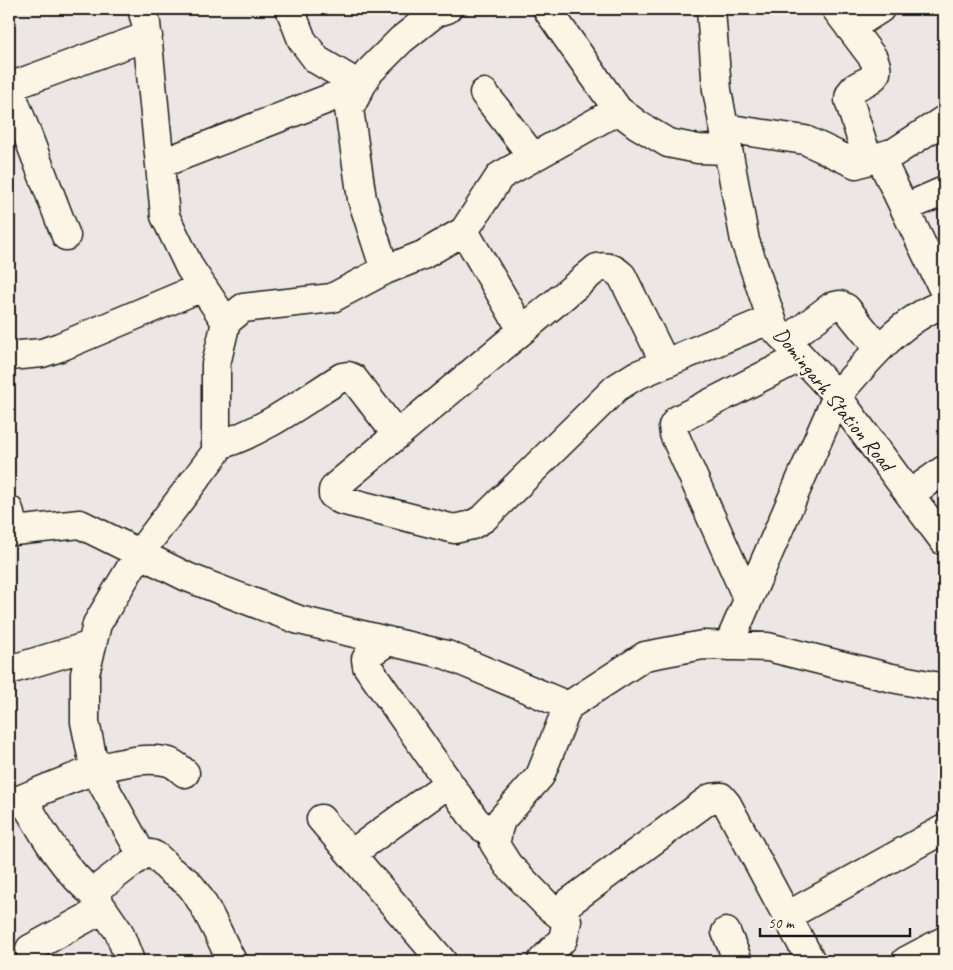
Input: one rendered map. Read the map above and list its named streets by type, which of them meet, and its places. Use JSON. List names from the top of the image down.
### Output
{
  "streets": {
    "street": ["Domingarh Station Road"]
  },
  "scale_bar": "50 m"
}
